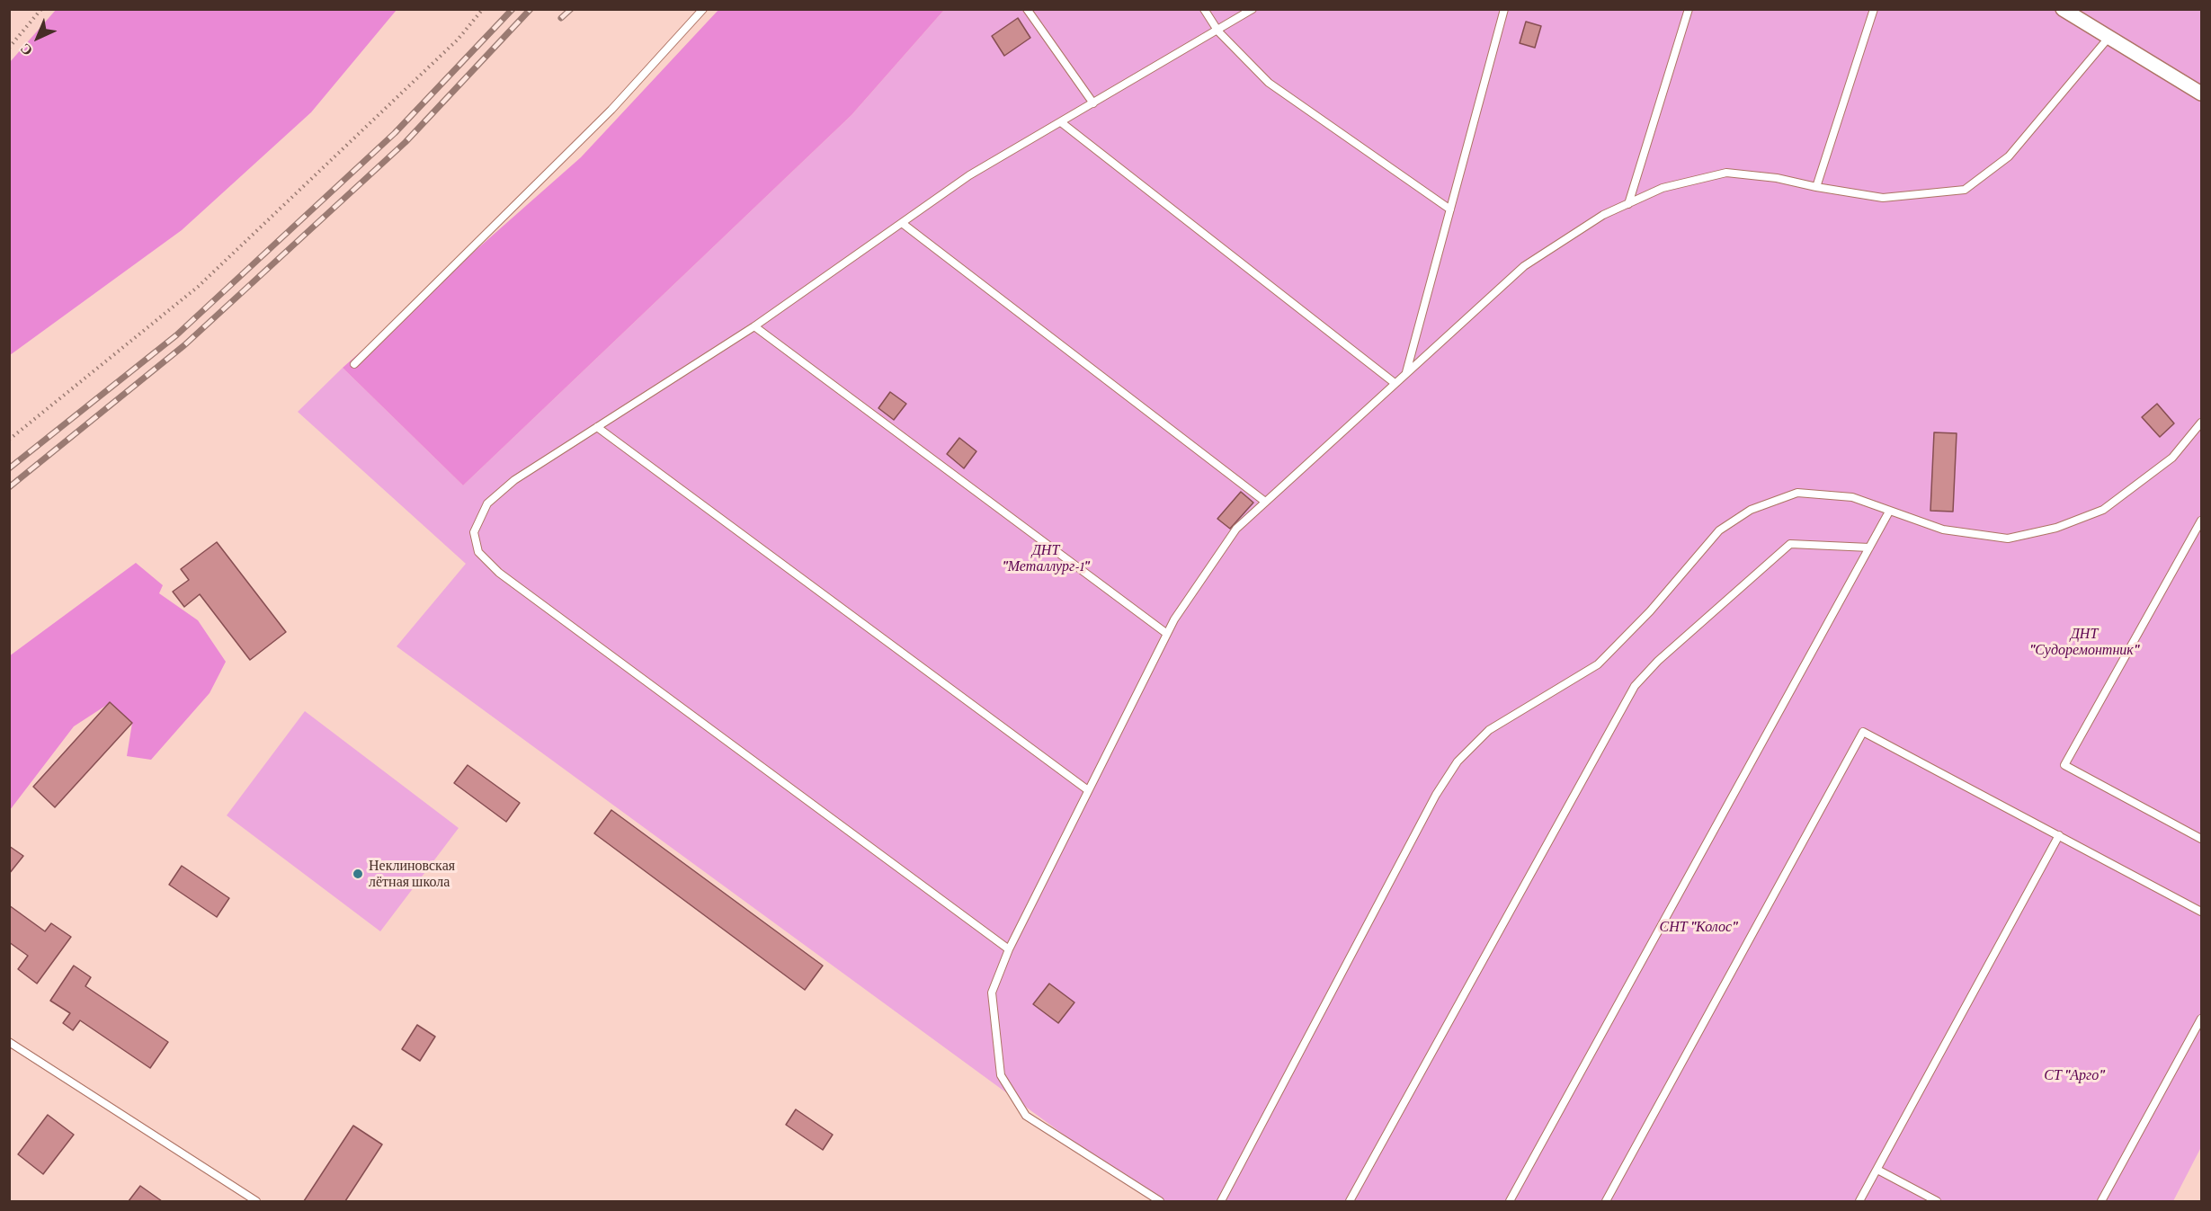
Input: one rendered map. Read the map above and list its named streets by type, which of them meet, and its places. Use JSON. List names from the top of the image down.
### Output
{
  "parks": [
    "ДНТ \"Металлург-1\"",
    "ДНТ \"Судоремонтник\"",
    "СНТ \"Колос\"",
    "СТ \"Арго\""
  ],
  "places": ["Неклиновская лётная школа"],
  "north": "bottom left"
}
